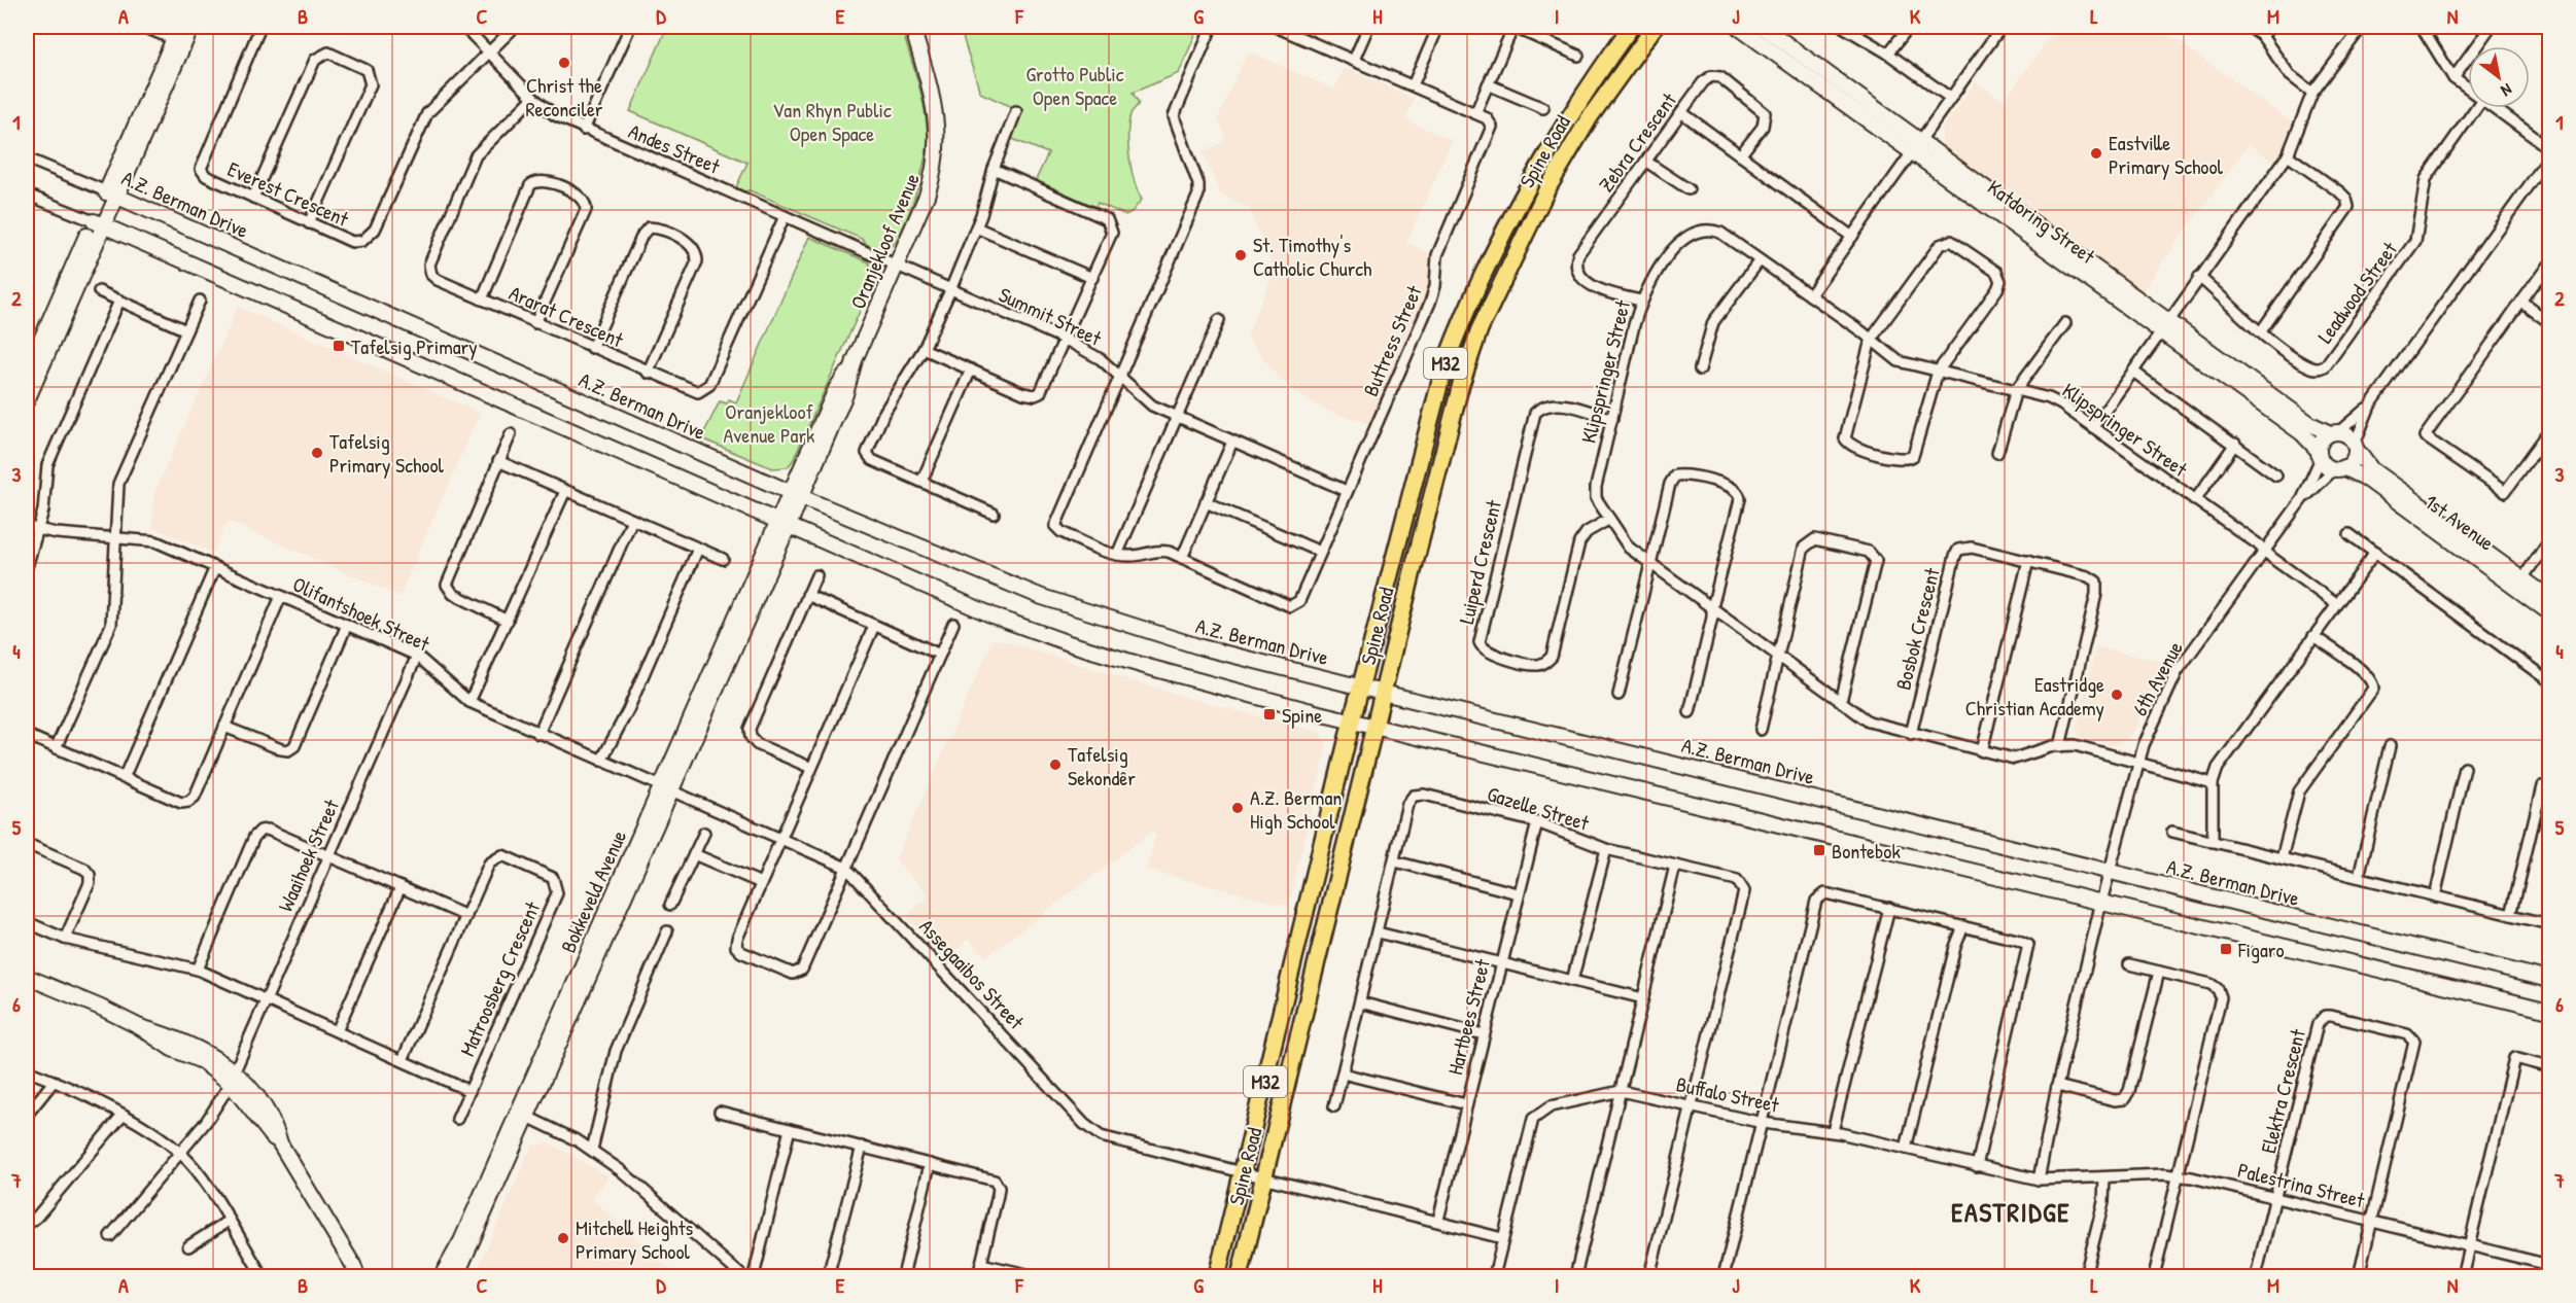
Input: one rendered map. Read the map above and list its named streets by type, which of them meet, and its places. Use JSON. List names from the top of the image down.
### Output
{
  "streets": {
    "main road": ["Spine Road", "M32"],
    "street": [
      "Zebra Crescent",
      "Andes Street",
      "Everest Crescent",
      "A.Z. Berman Drive",
      "Katdoring Street",
      "Oranjekloof Avenue",
      "Leadwood Street",
      "Ararat Crescent",
      "Summit Street",
      "Buttress Street",
      "Klipspringer Street",
      "1st Avenue",
      "Luiperd Crescent",
      "Olifantshoek Street",
      "Bosbok Crescent",
      "6th Avenue",
      "Gazelle Street",
      "Waaihoek Street",
      "Bokkeveld Avenue",
      "Assegaaibos Street",
      "Matroosberg Crescent",
      "Hartbees Street",
      "Elektra Crescent",
      "Buffalo Street",
      "Palestrina Street"
    ]
  },
  "crossings": [
    ["Zebra Crescent", "Klipspringer Street"],
    ["Andes Street", "Everest Crescent"],
    ["Andes Street", "Oranjekloof Avenue"],
    ["Andes Street", "Ararat Crescent"],
    ["Andes Street", "Summit Street"],
    ["Spine Road", "A.Z. Berman Drive"],
    ["Spine Road", "Assegaaibos Street"],
    ["A.Z. Berman Drive", "Oranjekloof Avenue"],
    ["A.Z. Berman Drive", "6th Avenue"],
    ["Katdoring Street", "1st Avenue"],
    ["Katdoring Street", "6th Avenue"],
    ["Oranjekloof Avenue", "Summit Street"],
    ["Oranjekloof Avenue", "Bokkeveld Avenue"],
    ["Summit Street", "Buttress Street"],
    ["Klipspringer Street", "Luiperd Crescent"],
    ["Klipspringer Street", "Bosbok Crescent"],
    ["Klipspringer Street", "6th Avenue"],
    ["1st Avenue", "6th Avenue"],
    ["Olifantshoek Street", "Waaihoek Street"],
    ["Olifantshoek Street", "Bokkeveld Avenue"],
    ["Olifantshoek Street", "Assegaaibos Street"],
    ["6th Avenue", "Buffalo Street"],
    ["6th Avenue", "Palestrina Street"],
    ["Gazelle Street", "Hartbees Street"],
    ["Gazelle Street", "Buffalo Street"],
    ["Bokkeveld Avenue", "Assegaaibos Street"],
    ["Assegaaibos Street", "Hartbees Street"],
    ["Assegaaibos Street", "Buffalo Street"],
    ["Elektra Crescent", "Palestrina Street"],
    ["Buffalo Street", "Palestrina Street"]
  ],
  "districts": ["EASTRIDGE"],
  "parks": ["Grotto Public Open Space", "Van Rhyn Public Open Space", "Oranjekloof Avenue Park"],
  "places": {
    "other": [
      "Christ the Reconciler",
      "Eastville Primary School",
      "St. Timothy's Catholic Church",
      "Tafelsig Primary School",
      "Eastridge Christian Academy",
      "Tafelsig Sekondêr",
      "A.Z. Berman High School",
      "Mitchell Heights Primary School"
    ],
    "transit": [
      "Tafelsig Primary",
      "Spine",
      "Bontebok",
      "Figaro"
    ]
  },
  "north": "bottom right",
  "grid": {
    "columns": [
      "A",
      "B",
      "C",
      "D",
      "E",
      "F",
      "G",
      "H",
      "I",
      "J",
      "K",
      "L",
      "M",
      "N"
    ],
    "rows": [
      "1",
      "2",
      "3",
      "4",
      "5",
      "6",
      "7"
    ]
  }
}
